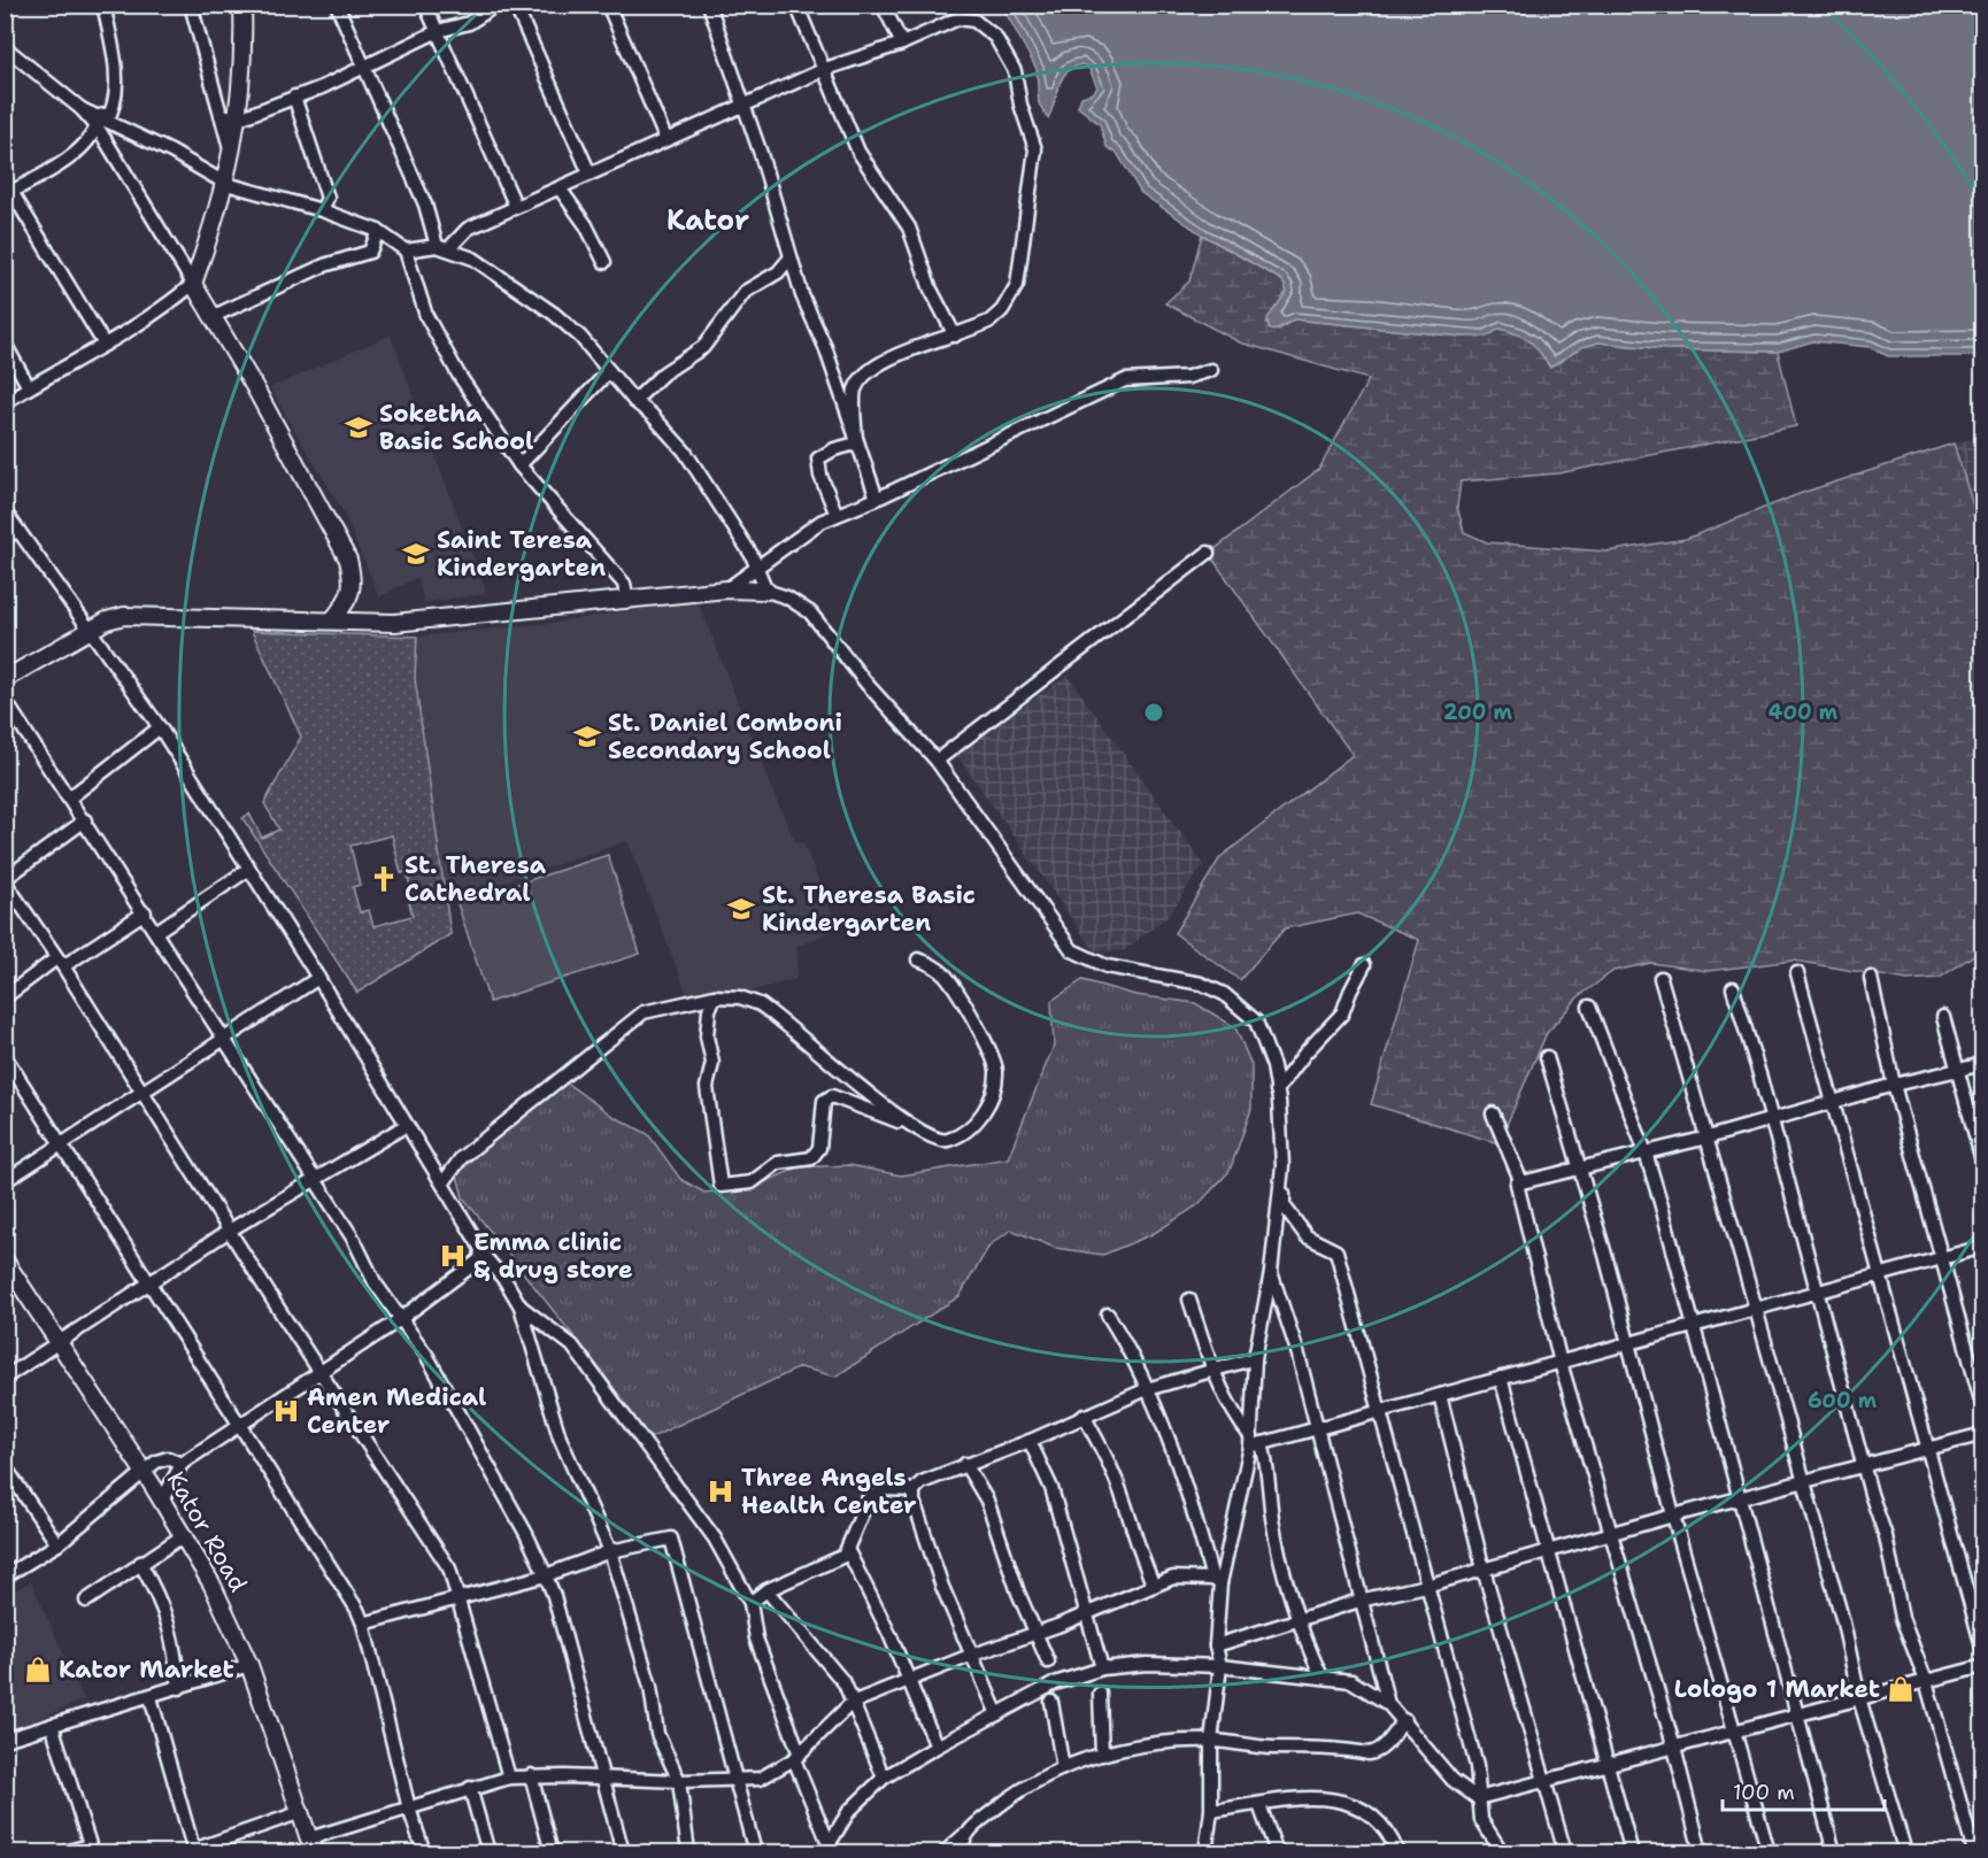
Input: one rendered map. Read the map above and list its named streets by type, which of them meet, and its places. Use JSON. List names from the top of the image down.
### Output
{
  "streets": {
    "street": ["Kator Road"]
  },
  "districts": ["Kator"],
  "places": {
    "school or university": [
      "Soketha Basic School",
      "Saint Teresa Kindergarten",
      "St. Daniel Comboni Secondary School",
      "St. Theresa Basic Kindergarten"
    ],
    "church": ["St. Theresa Cathedral"],
    "hospital": ["Emma clinic & drug store", "Amen Medical Center", "Three Angels Health Center"],
    "shop": ["Kator Market", "Lologo 1 Market"]
  },
  "scale_bar": "100 m",
  "rings": ["200 m", "400 m", "600 m"]
}
